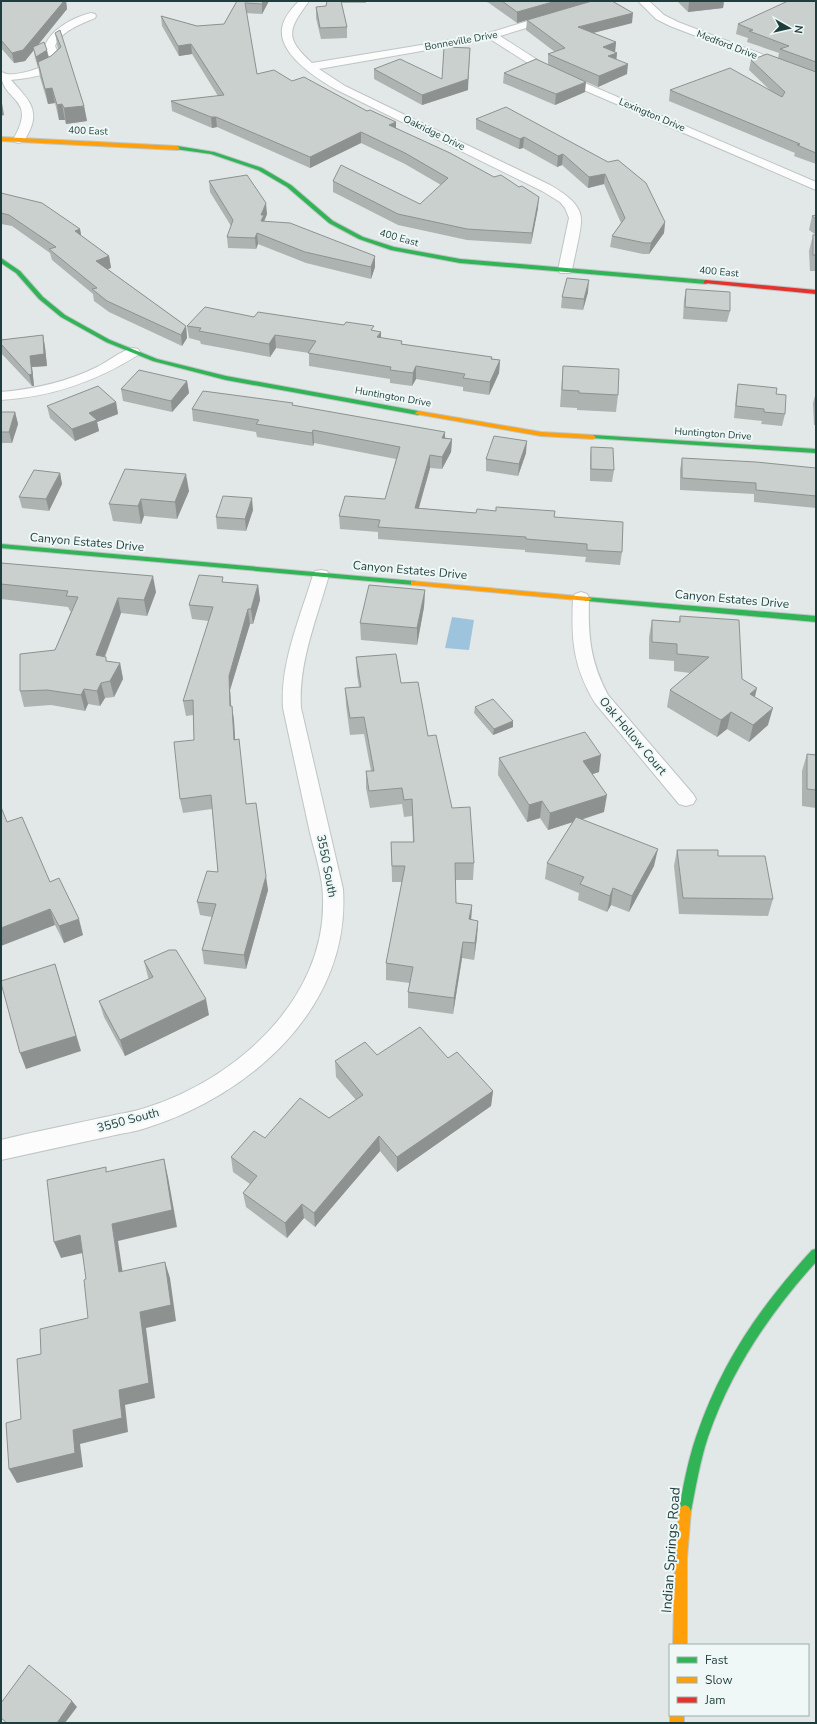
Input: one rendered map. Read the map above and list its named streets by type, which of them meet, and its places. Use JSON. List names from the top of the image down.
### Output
{
  "streets": {
    "street": [
      "Bonneville Drive",
      "Medford Drive",
      "Lexington Drive",
      "400 East",
      "Oakridge Drive",
      "Huntington Drive",
      "Canyon Estates Drive",
      "Oak Hollow Court",
      "3550 South",
      "Indian Springs Road"
    ]
  },
  "crossings": [
    ["Bonneville Drive", "Lexington Drive"],
    ["Bonneville Drive", "Oakridge Drive"],
    ["400 East", "Oakridge Drive"],
    ["Canyon Estates Drive", "Oak Hollow Court"],
    ["Canyon Estates Drive", "3550 South"]
  ],
  "legend": ["Fast", "Slow", "Jam"],
  "north": "right"
}
